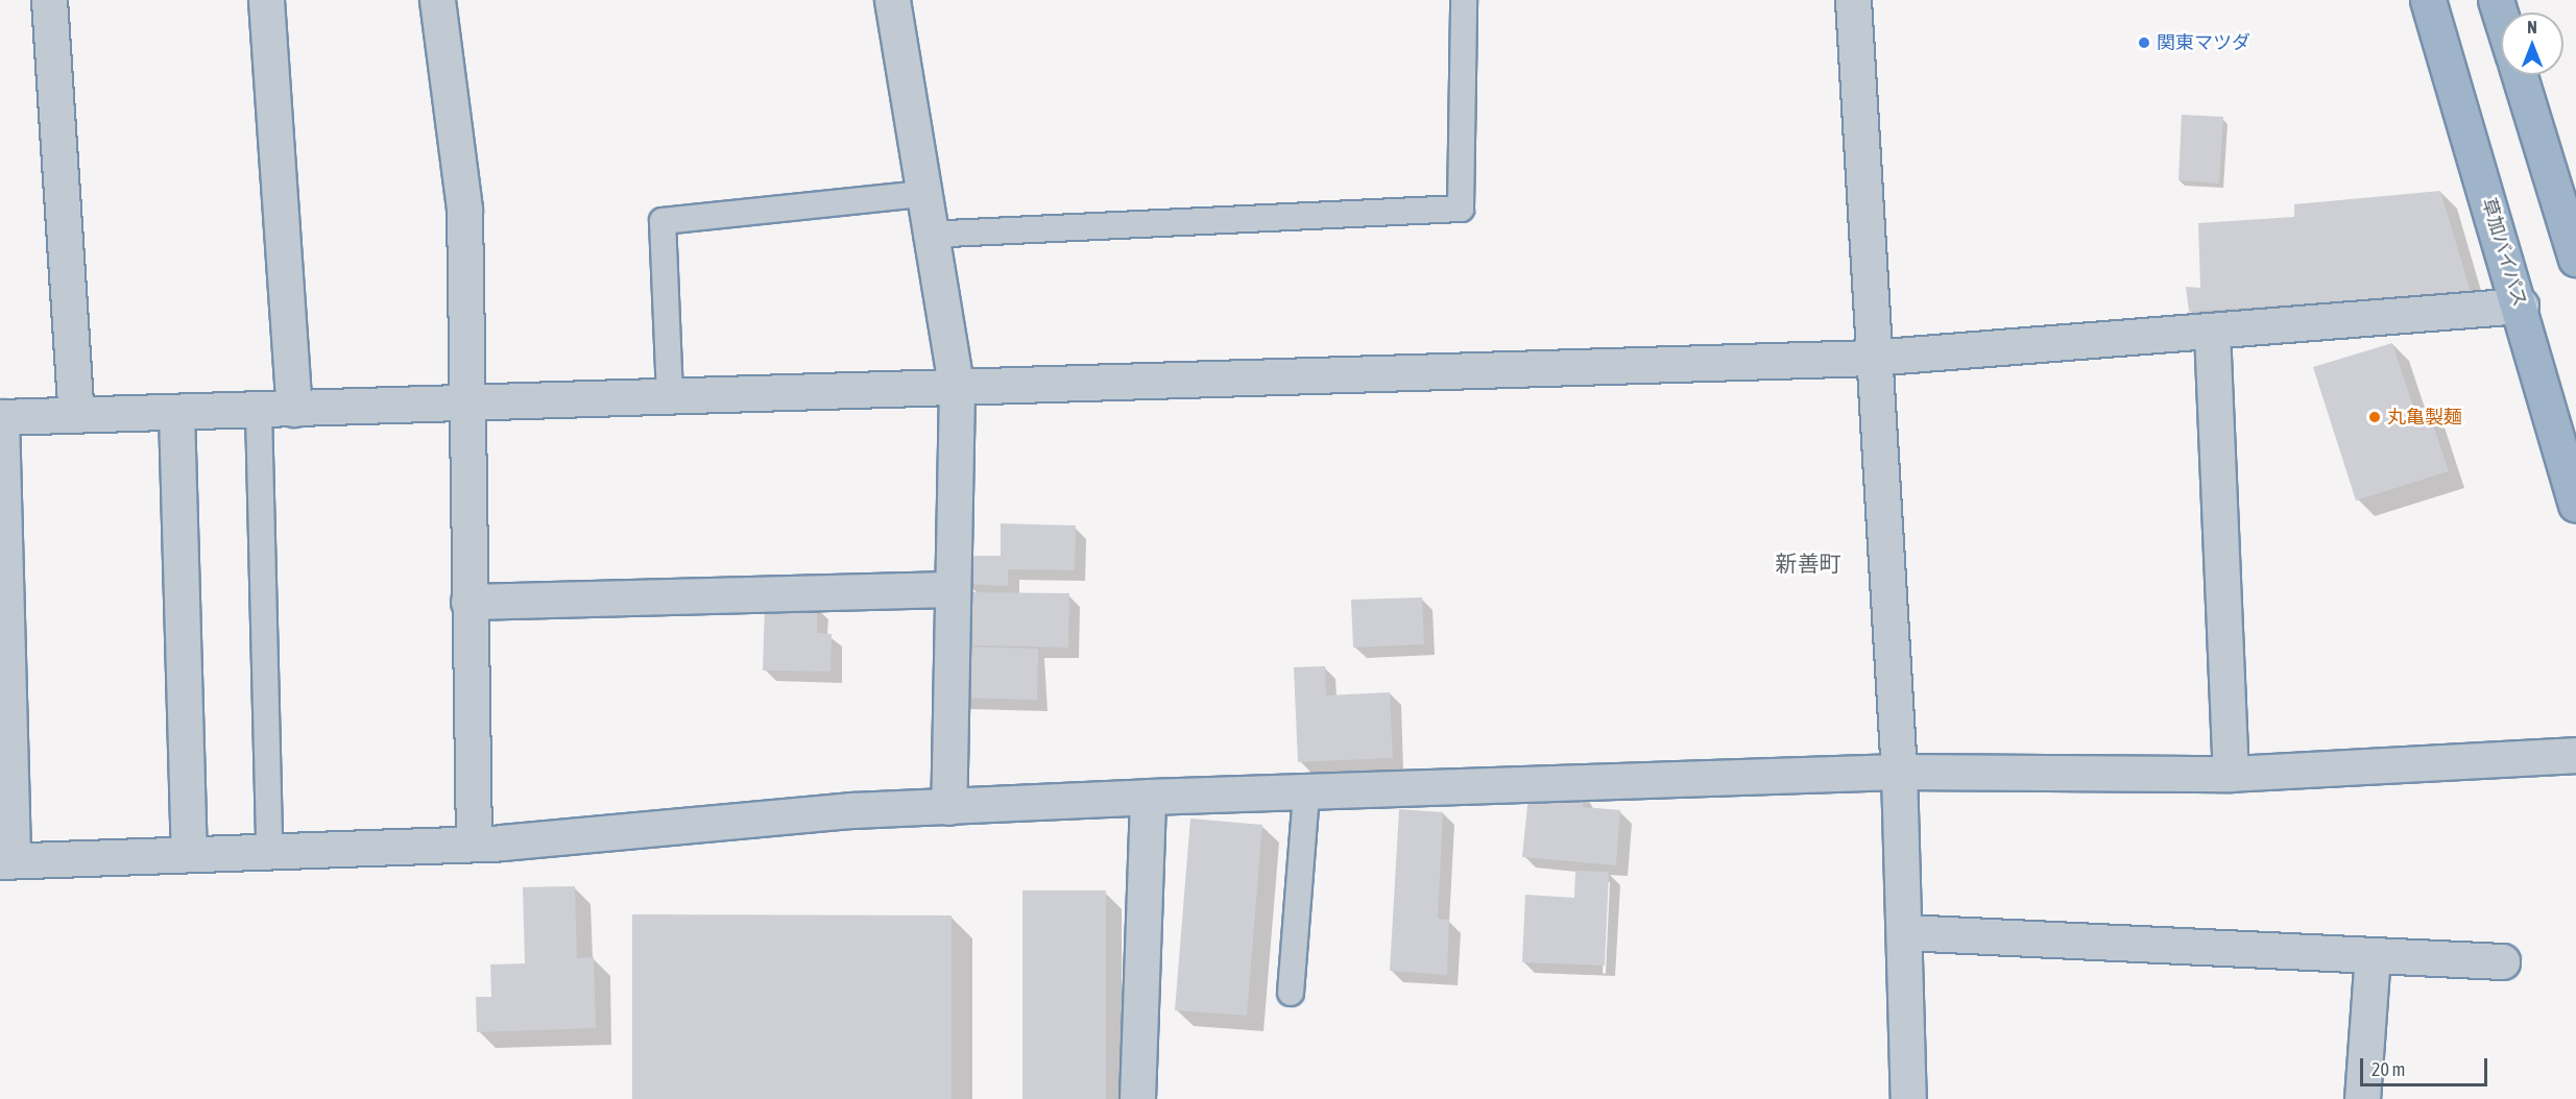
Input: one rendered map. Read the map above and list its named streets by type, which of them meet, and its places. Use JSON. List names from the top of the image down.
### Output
{
  "streets": {
    "highway": ["草加バイパス"]
  },
  "districts": ["新善町"],
  "places": ["関東マツダ", "丸亀製麺"],
  "scale_bar": "20 m",
  "north": "top"
}
